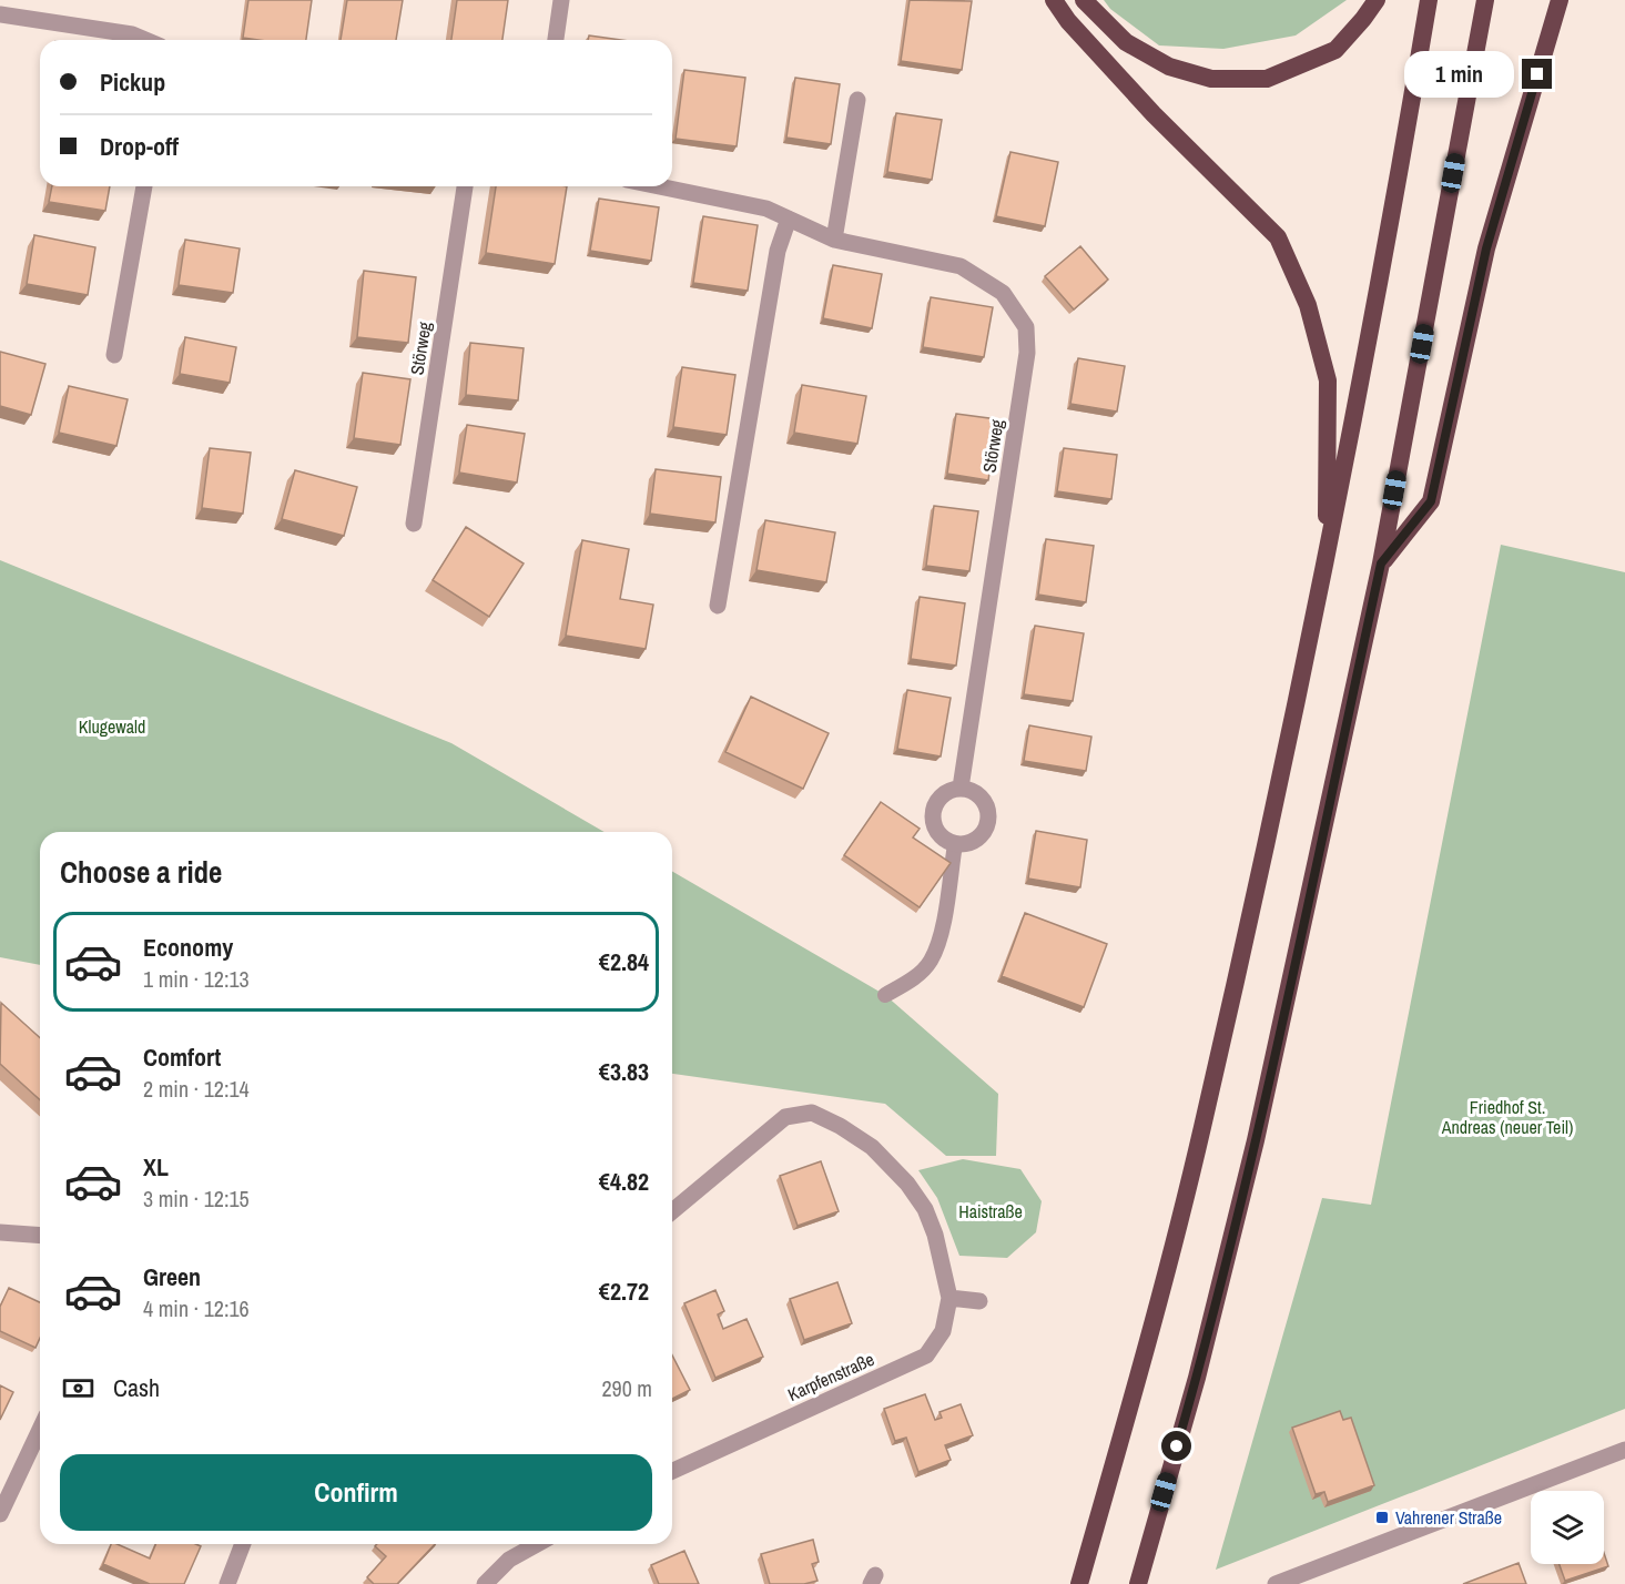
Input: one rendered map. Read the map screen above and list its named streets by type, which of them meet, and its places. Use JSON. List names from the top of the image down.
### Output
{
  "streets": {
    "street": ["Störweg", "Karpfenstraße"]
  },
  "parks": ["Klugewald", "Friedhof St. Andreas (neuer Teil)", "Haistraße"],
  "places": {
    "transit": ["Vahrener Straße"]
  },
  "page": {
    "banner": ["Pickup", "Drop-off"],
    "bubble": "1 min",
    "heading": "Choose a ride",
    "list": [
      {
        "name": "Economy",
        "note": "1 min · 12:13",
        "value": "€2.84"
      },
      {
        "name": "Comfort",
        "note": "2 min · 12:14",
        "value": "€3.83"
      },
      {
        "name": "XL",
        "note": "3 min · 12:15",
        "value": "€4.82"
      },
      {
        "name": "Green",
        "note": "4 min · 12:16",
        "value": "€2.72"
      }
    ],
    "pay": ["Cash", "290 m"],
    "buttons": "Confirm"
  }
}
